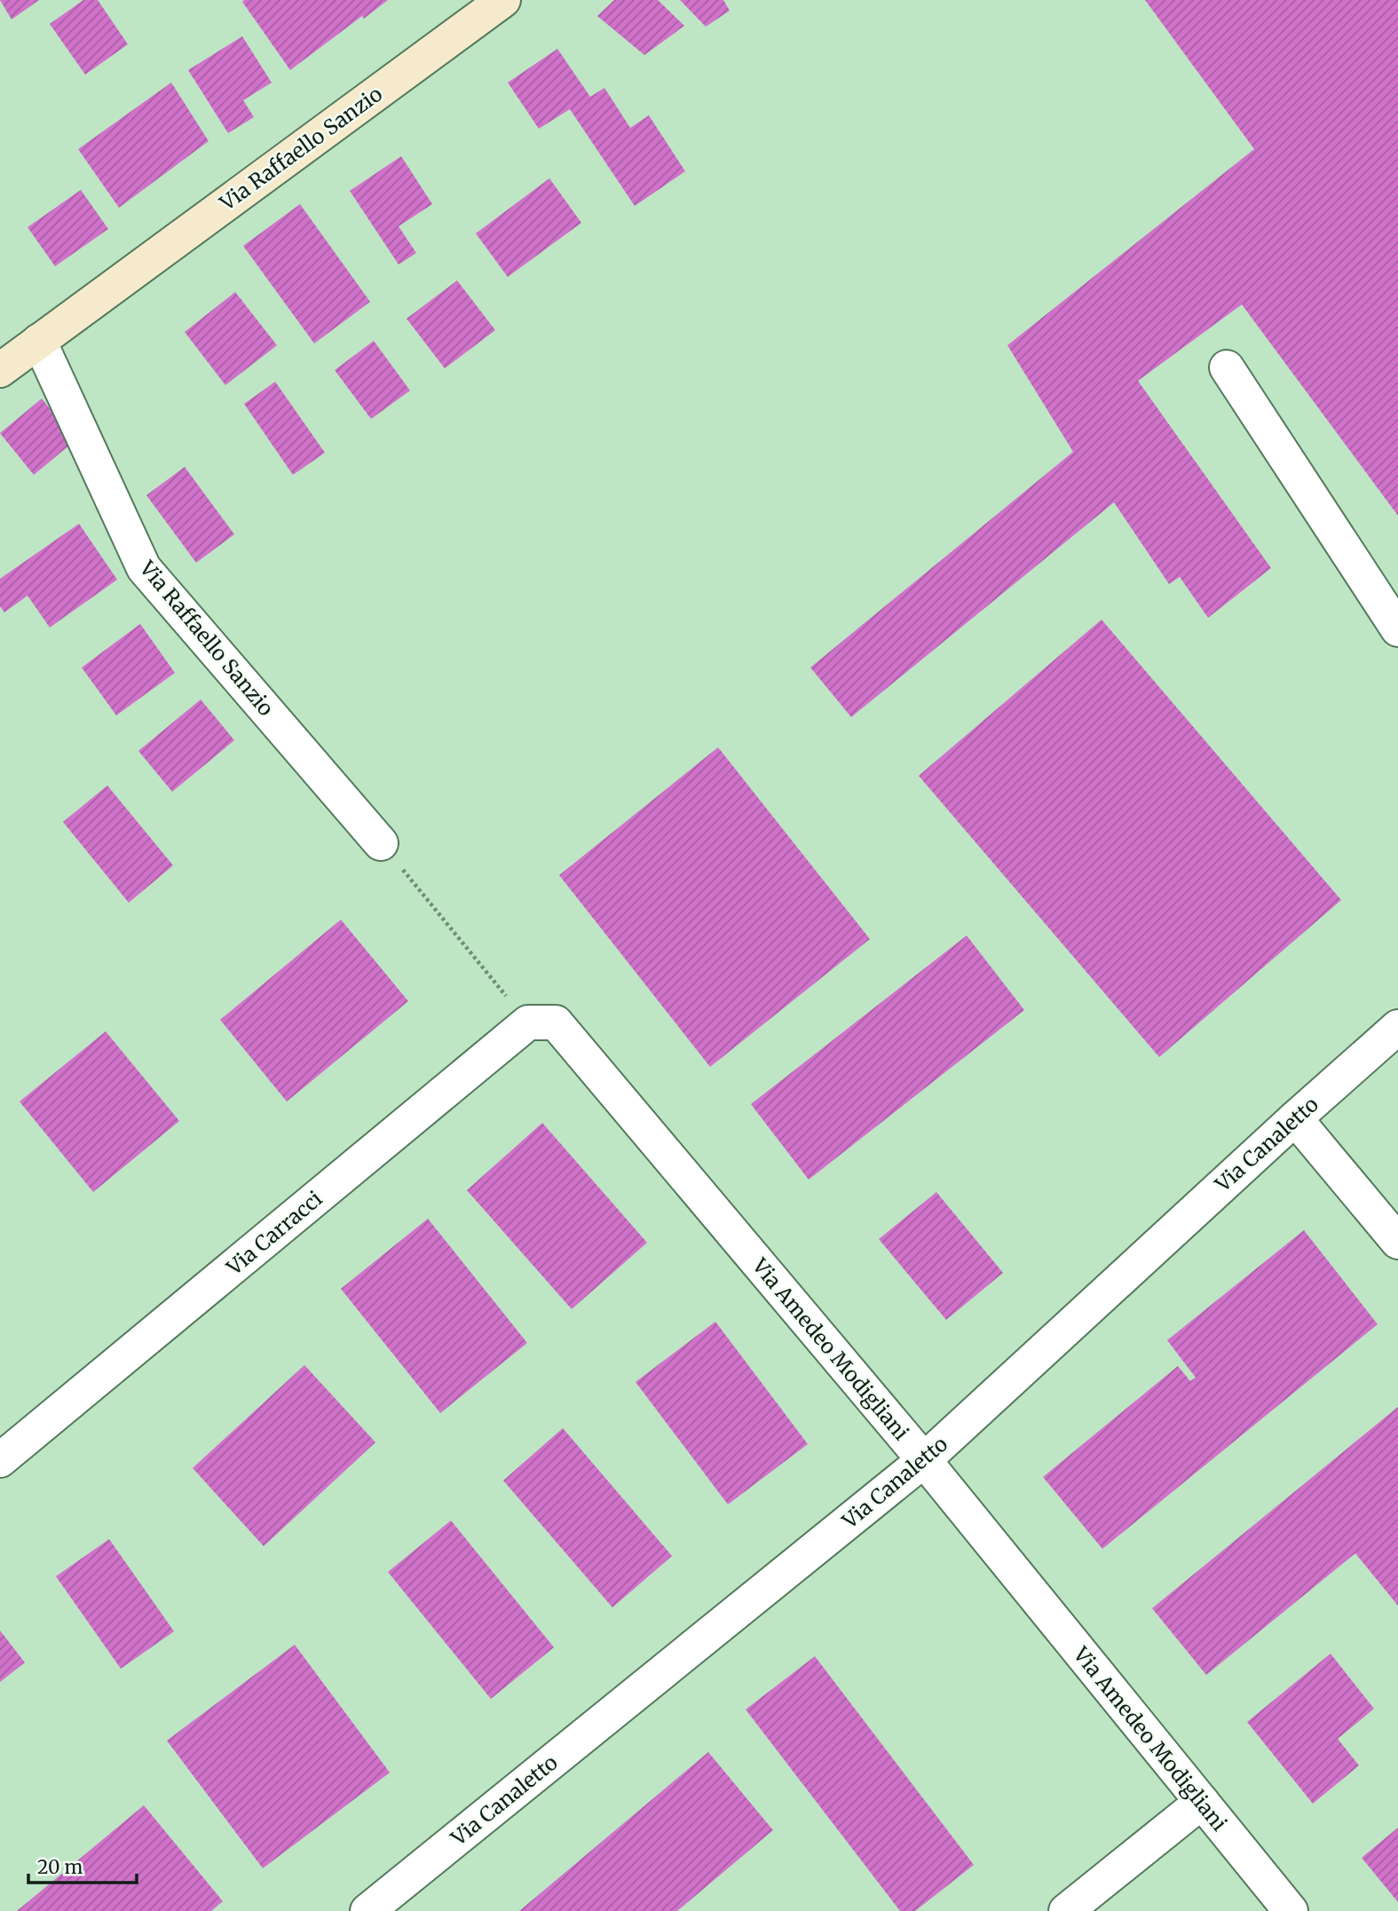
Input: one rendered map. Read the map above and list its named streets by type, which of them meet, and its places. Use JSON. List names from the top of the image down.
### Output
{
  "streets": {
    "main road": ["Via Raffaello Sanzio"],
    "street": ["Via Canaletto", "Via Carracci", "Via Amedeo Modigliani"]
  },
  "crossings": [
    ["Via Canaletto", "Via Amedeo Modigliani"],
    ["Via Carracci", "Via Amedeo Modigliani"]
  ],
  "scale_bar": "20 m"
}
